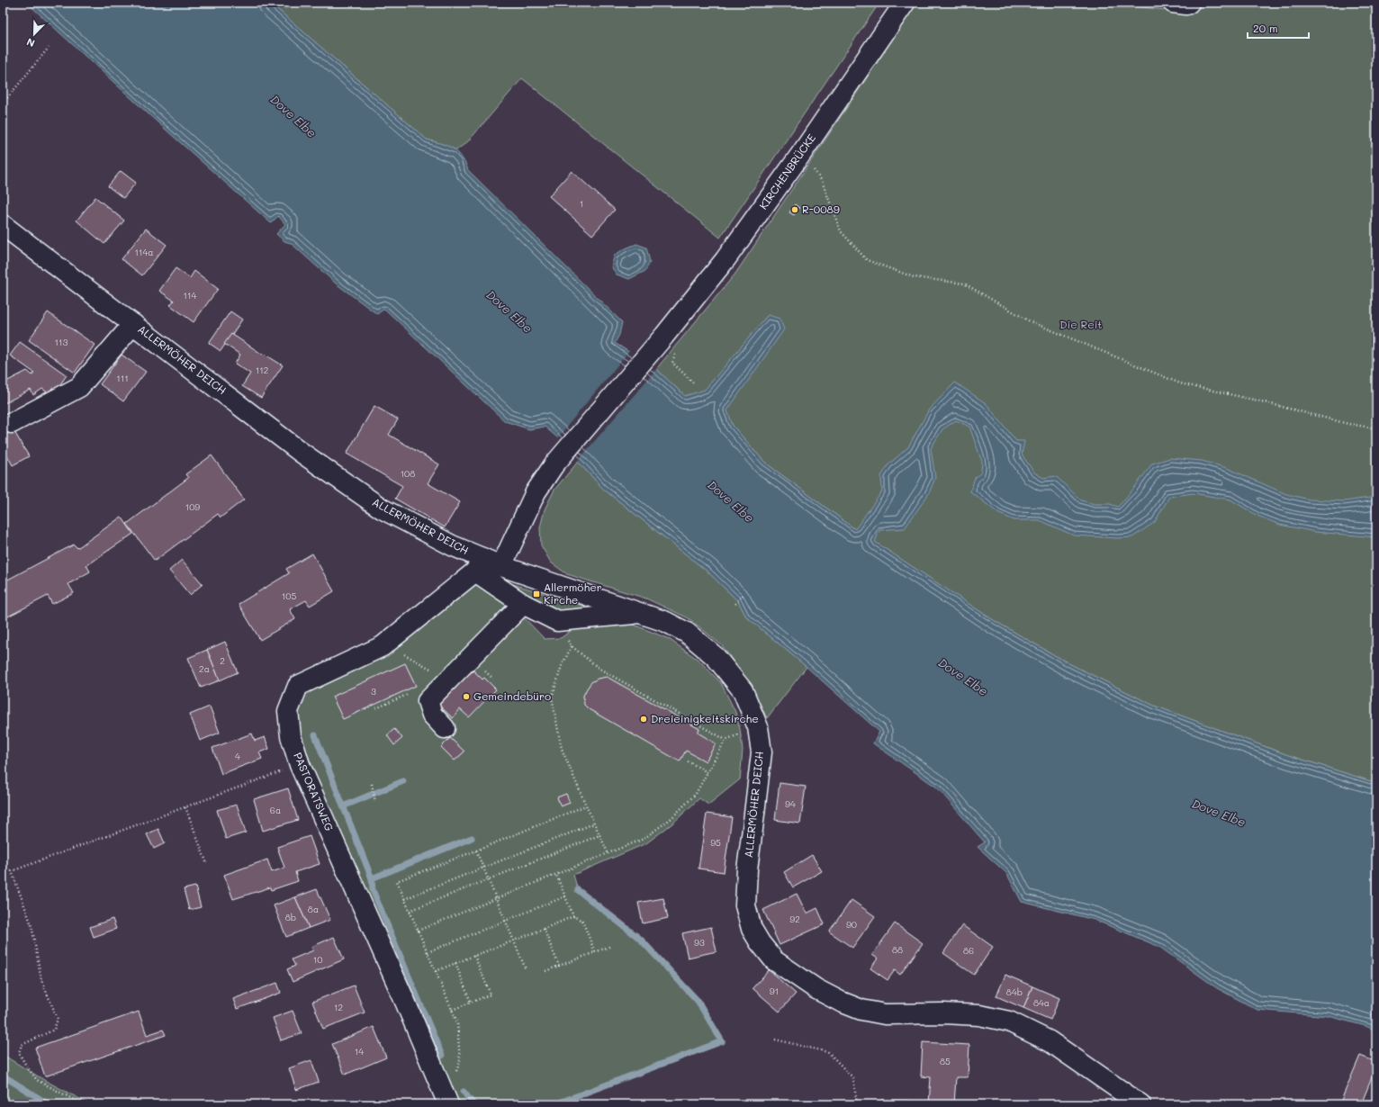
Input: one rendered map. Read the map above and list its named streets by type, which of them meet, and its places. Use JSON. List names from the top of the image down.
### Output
{
  "streets": {
    "street": ["KIRCHENBRÜCKE", "ALLERMÖHER DEICH", "PASTORATSWEG"]
  },
  "crossings": [
    ["KIRCHENBRÜCKE", "ALLERMÖHER DEICH"],
    ["ALLERMÖHER DEICH", "PASTORATSWEG"]
  ],
  "water": ["Dove Elbe"],
  "parks": ["Die Reit"],
  "places": {
    "other": ["R-0089", "Gemeindebüro", "Dreieinigkeitskirche"],
    "transit": ["Allermöher Kirche"]
  },
  "house_numbers": [
    "1",
    "114a",
    "114",
    "113",
    "112",
    "111",
    "108",
    "109",
    "105",
    "2",
    "2a",
    "3",
    "4",
    "94",
    "6a",
    "95",
    "8a",
    "8b",
    "92",
    "90",
    "93",
    "88",
    "86",
    "10",
    "91",
    "84b",
    "84a",
    "12",
    "14",
    "85"
  ],
  "scale_bar": "20 m",
  "north": "bottom left"
}
